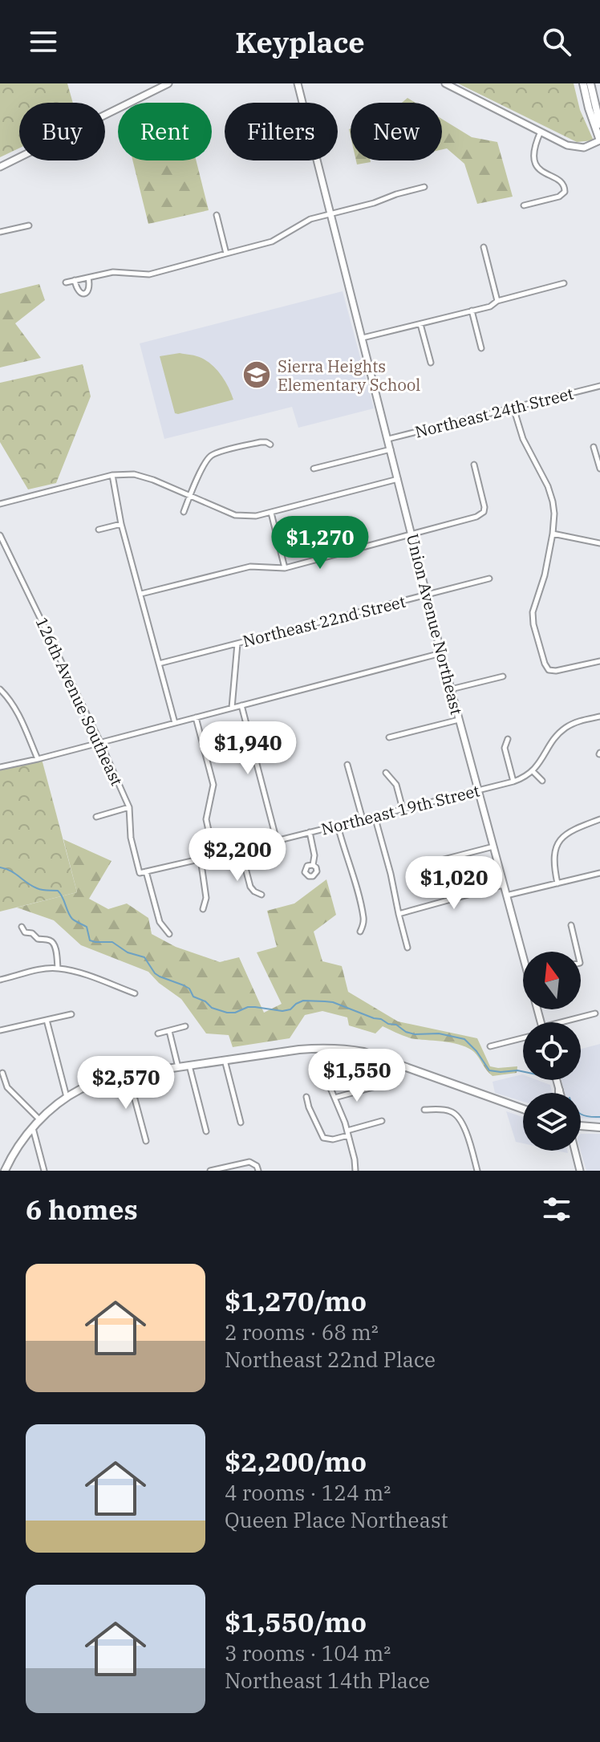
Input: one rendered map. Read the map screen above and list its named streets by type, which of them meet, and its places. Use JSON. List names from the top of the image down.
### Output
{
  "streets": {
    "street": [
      "Northeast 24th Street",
      "Northeast 22nd Street",
      "Union Avenue Northeast",
      "126th Avenue Southeast",
      "Northeast 19th Street"
    ]
  },
  "crossings": [
    ["Northeast 24th Street", "Union Avenue Northeast"],
    ["Northeast 22nd Street", "Union Avenue Northeast"],
    ["Union Avenue Northeast", "Northeast 19th Street"],
    ["126th Avenue Southeast", "Northeast 19th Street"]
  ],
  "places": {
    "school or university": ["Sierra Heights Elementary School"]
  },
  "north": "top",
  "page": {
    "header": "Keyplace",
    "chip": [
      "Buy",
      "Rent",
      "Filters",
      "New"
    ],
    "price": [
      "$1,270",
      "$1,940",
      "$2,200",
      "$1,020",
      "$1,550",
      "$2,570"
    ],
    "heading": "6 homes",
    "list": [
      {
        "name": "$1,270/mo",
        "note": "2 rooms · 68 m² · Northeast 22nd Place"
      },
      {
        "name": "$2,200/mo",
        "note": "4 rooms · 124 m² · Queen Place Northeast"
      },
      {
        "name": "$1,550/mo",
        "note": "3 rooms · 104 m² · Northeast 14th Place"
      }
    ]
  }
}
